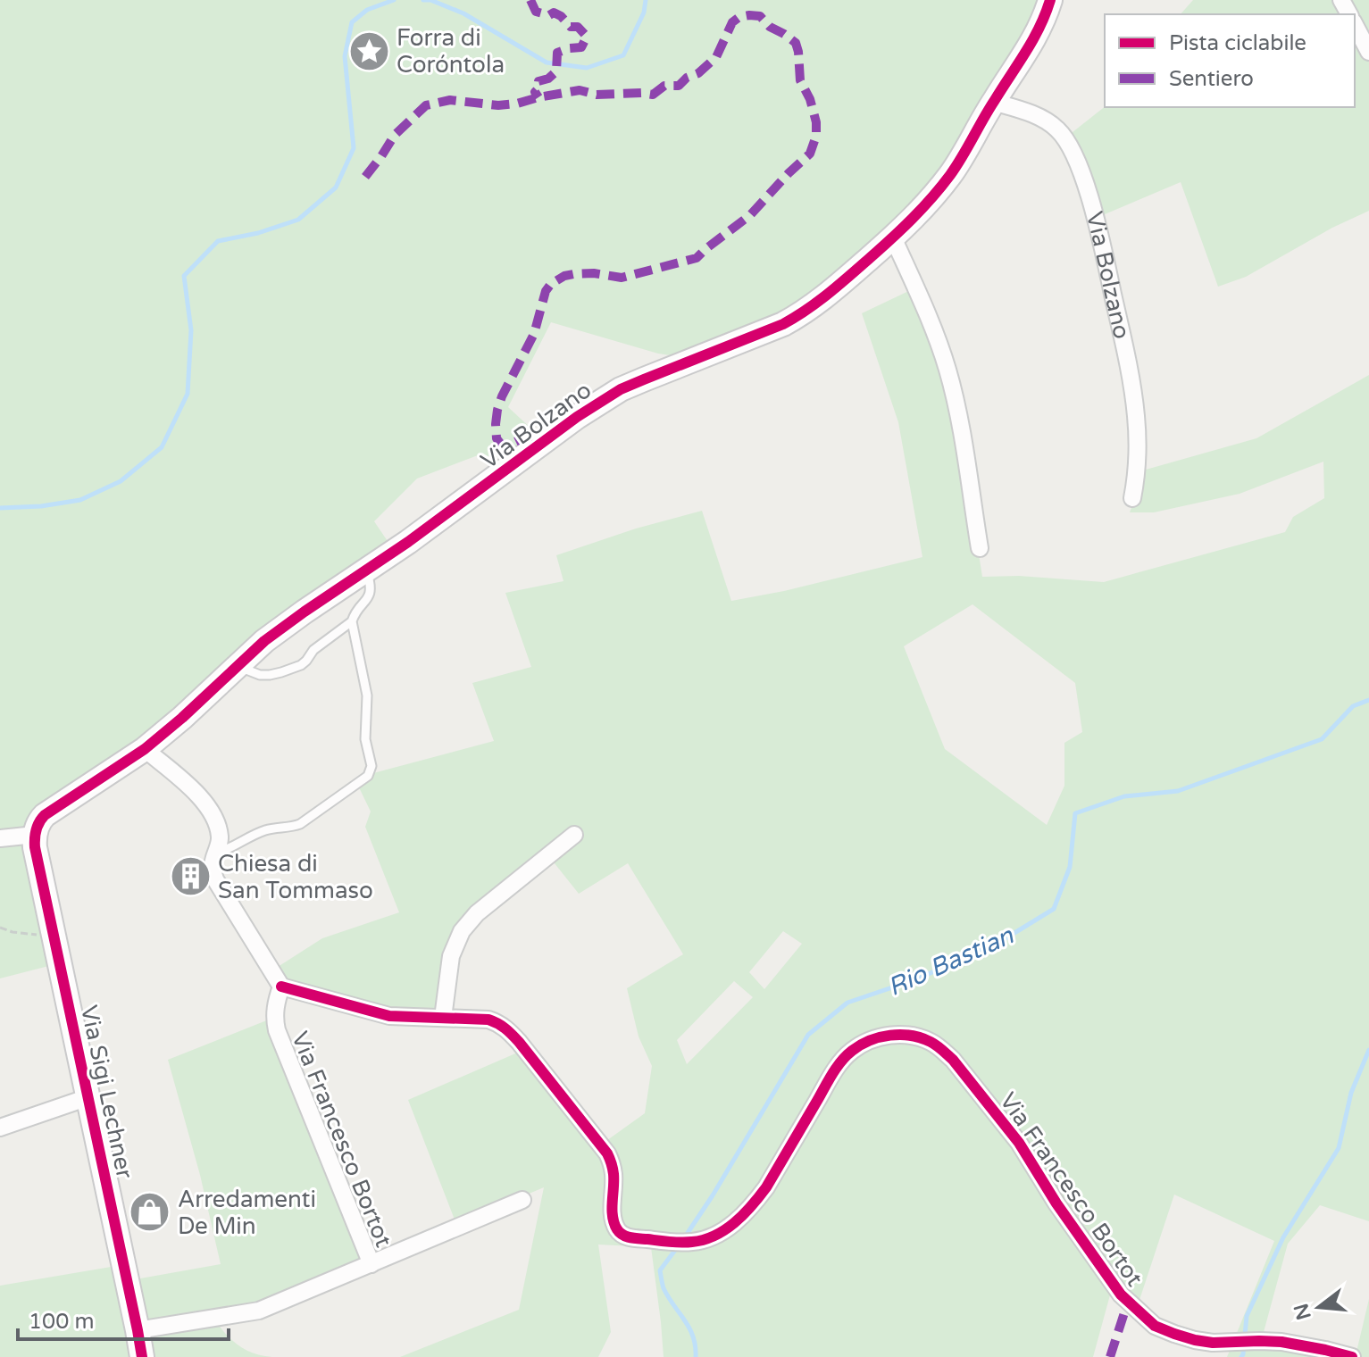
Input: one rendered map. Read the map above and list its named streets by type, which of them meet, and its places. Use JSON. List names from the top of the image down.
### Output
{
  "streets": {
    "street": ["Via Bolzano", "Via Sigi Lechner", "Via Francesco Bortot"]
  },
  "crossings": [
    ["Via Bolzano", "Via Sigi Lechner"]
  ],
  "water": ["Rio Bastian"],
  "places": {
    "place": ["Forra di Coróntola"],
    "building": ["Chiesa di San Tommaso"],
    "shop": ["Arredamenti De Min"]
  },
  "legend": ["Pista ciclabile", "Sentiero"],
  "scale_bar": "100 m",
  "north": "left"
}
